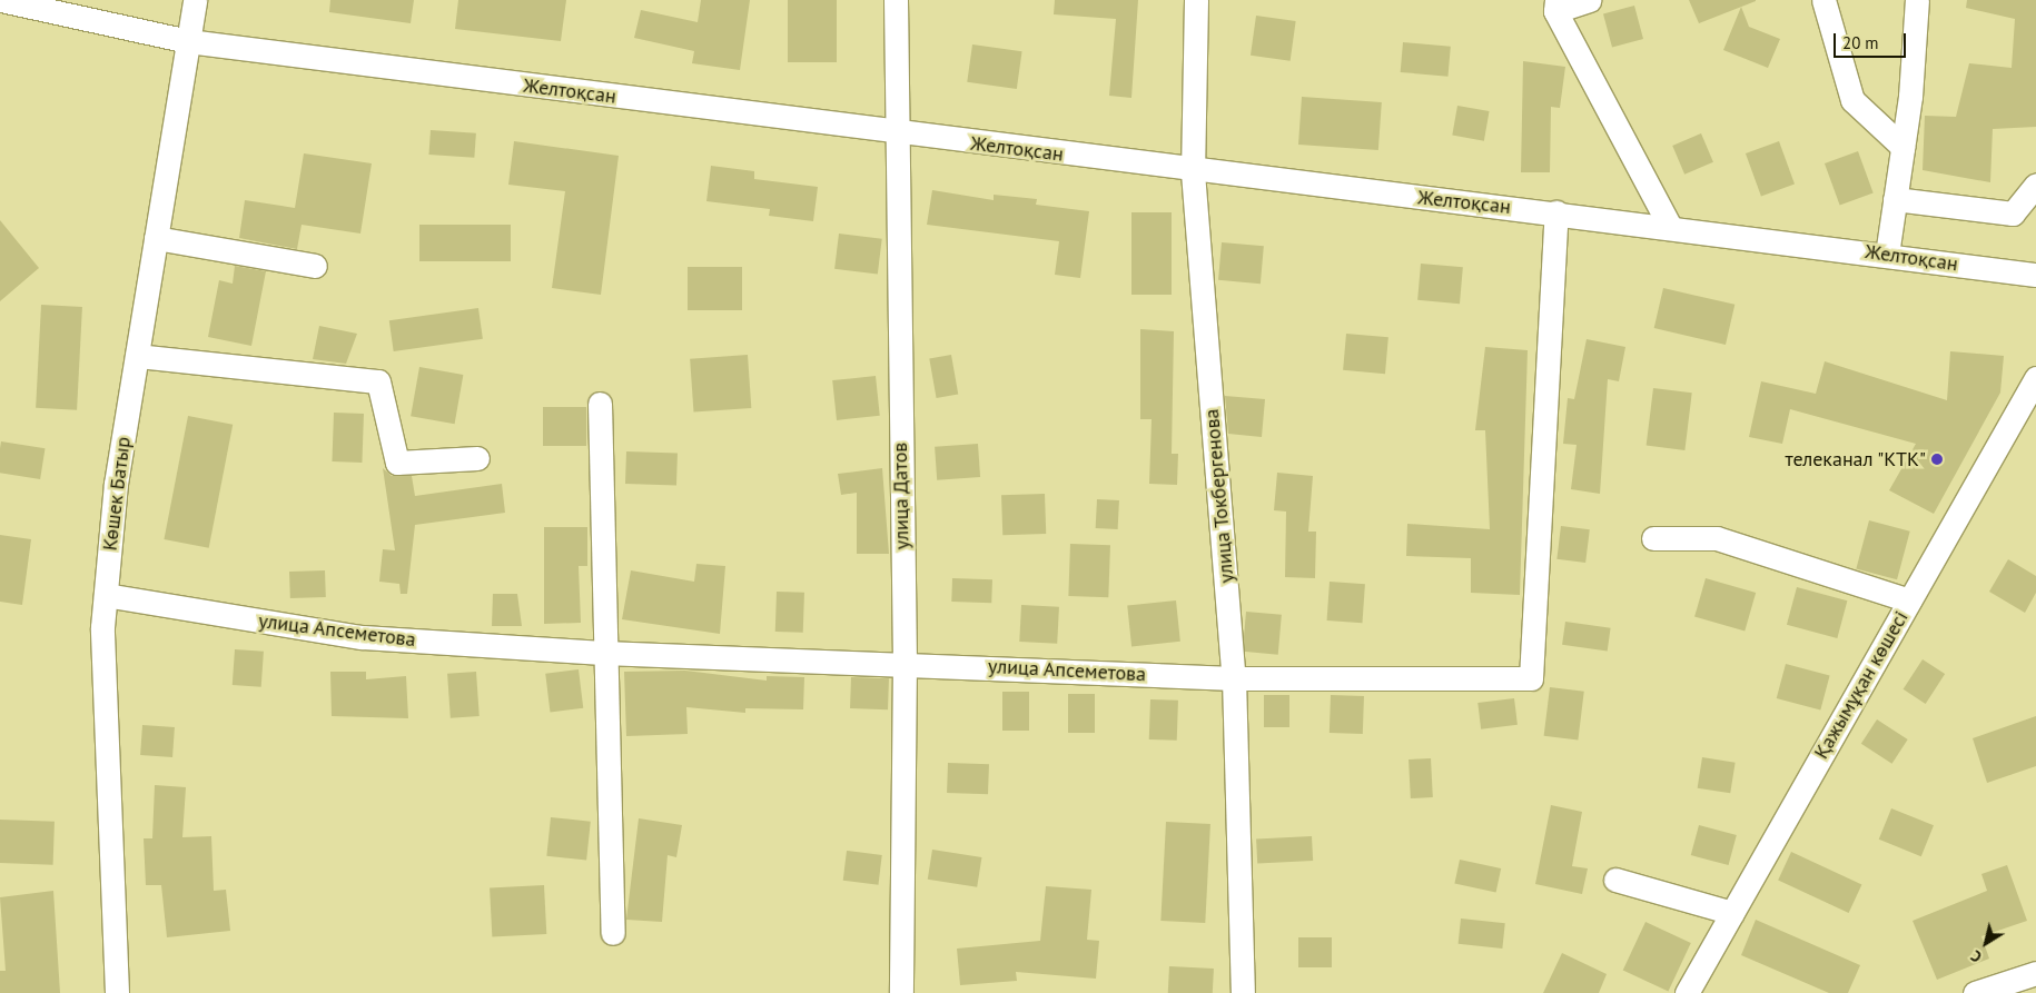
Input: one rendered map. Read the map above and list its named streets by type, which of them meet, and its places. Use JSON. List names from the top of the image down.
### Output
{
  "streets": {
    "street": [
      "Желтоқсан",
      "Көшек Батыр",
      "улица Датов",
      "улица Токбергенова",
      "улица Апсеметова",
      "Қажымұқан көшесі"
    ]
  },
  "crossings": [
    ["Желтоқсан", "Көшек Батыр"],
    ["Желтоқсан", "улица Датов"],
    ["Желтоқсан", "улица Токбергенова"],
    ["Желтоқсан", "улица Апсеметова"],
    ["Көшек Батыр", "улица Апсеметова"],
    ["улица Датов", "улица Апсеметова"],
    ["улица Токбергенова", "улица Апсеметова"]
  ],
  "places": ["телеканал \"КТК\""],
  "scale_bar": "20 m",
  "north": "bottom left"
}
